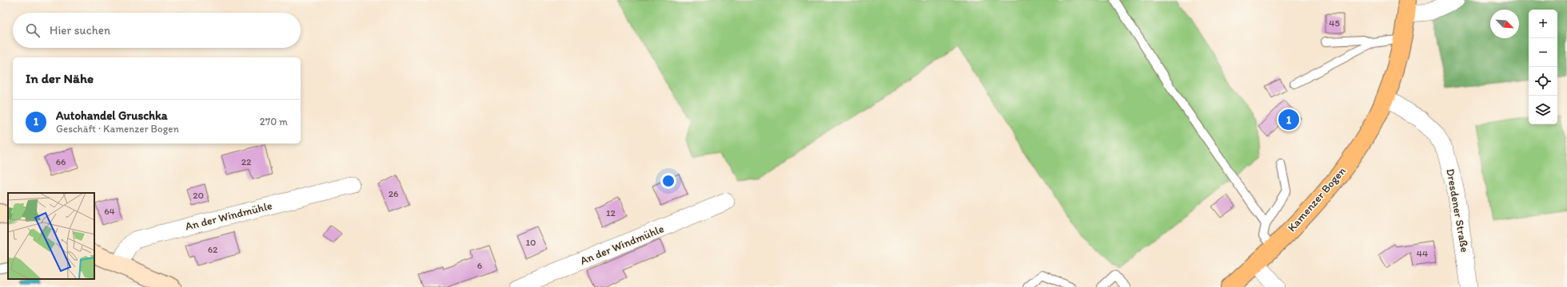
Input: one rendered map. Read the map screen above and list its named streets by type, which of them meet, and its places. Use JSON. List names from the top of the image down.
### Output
{
  "streets": {
    "main road": ["Kamenzer Bogen"],
    "street": ["Dresdener Straße", "An der Windmühle"]
  },
  "crossings": [
    ["Kamenzer Bogen", "Dresdener Straße"]
  ],
  "house_numbers": [
    "45",
    "66",
    "22",
    "26",
    "20",
    "64",
    "12",
    "10",
    "62",
    "44",
    "6"
  ],
  "north": "bottom right",
  "page": {
    "map_buttons": ["+", "−"],
    "search": "Hier suchen",
    "heading": "In der Nähe",
    "list": [
      {
        "mark": "1",
        "name": "Autohandel Gruschka",
        "note": "Geschäft · Kamenzer Bogen",
        "value": "270 m"
      }
    ],
    "pins": "1"
  }
}
